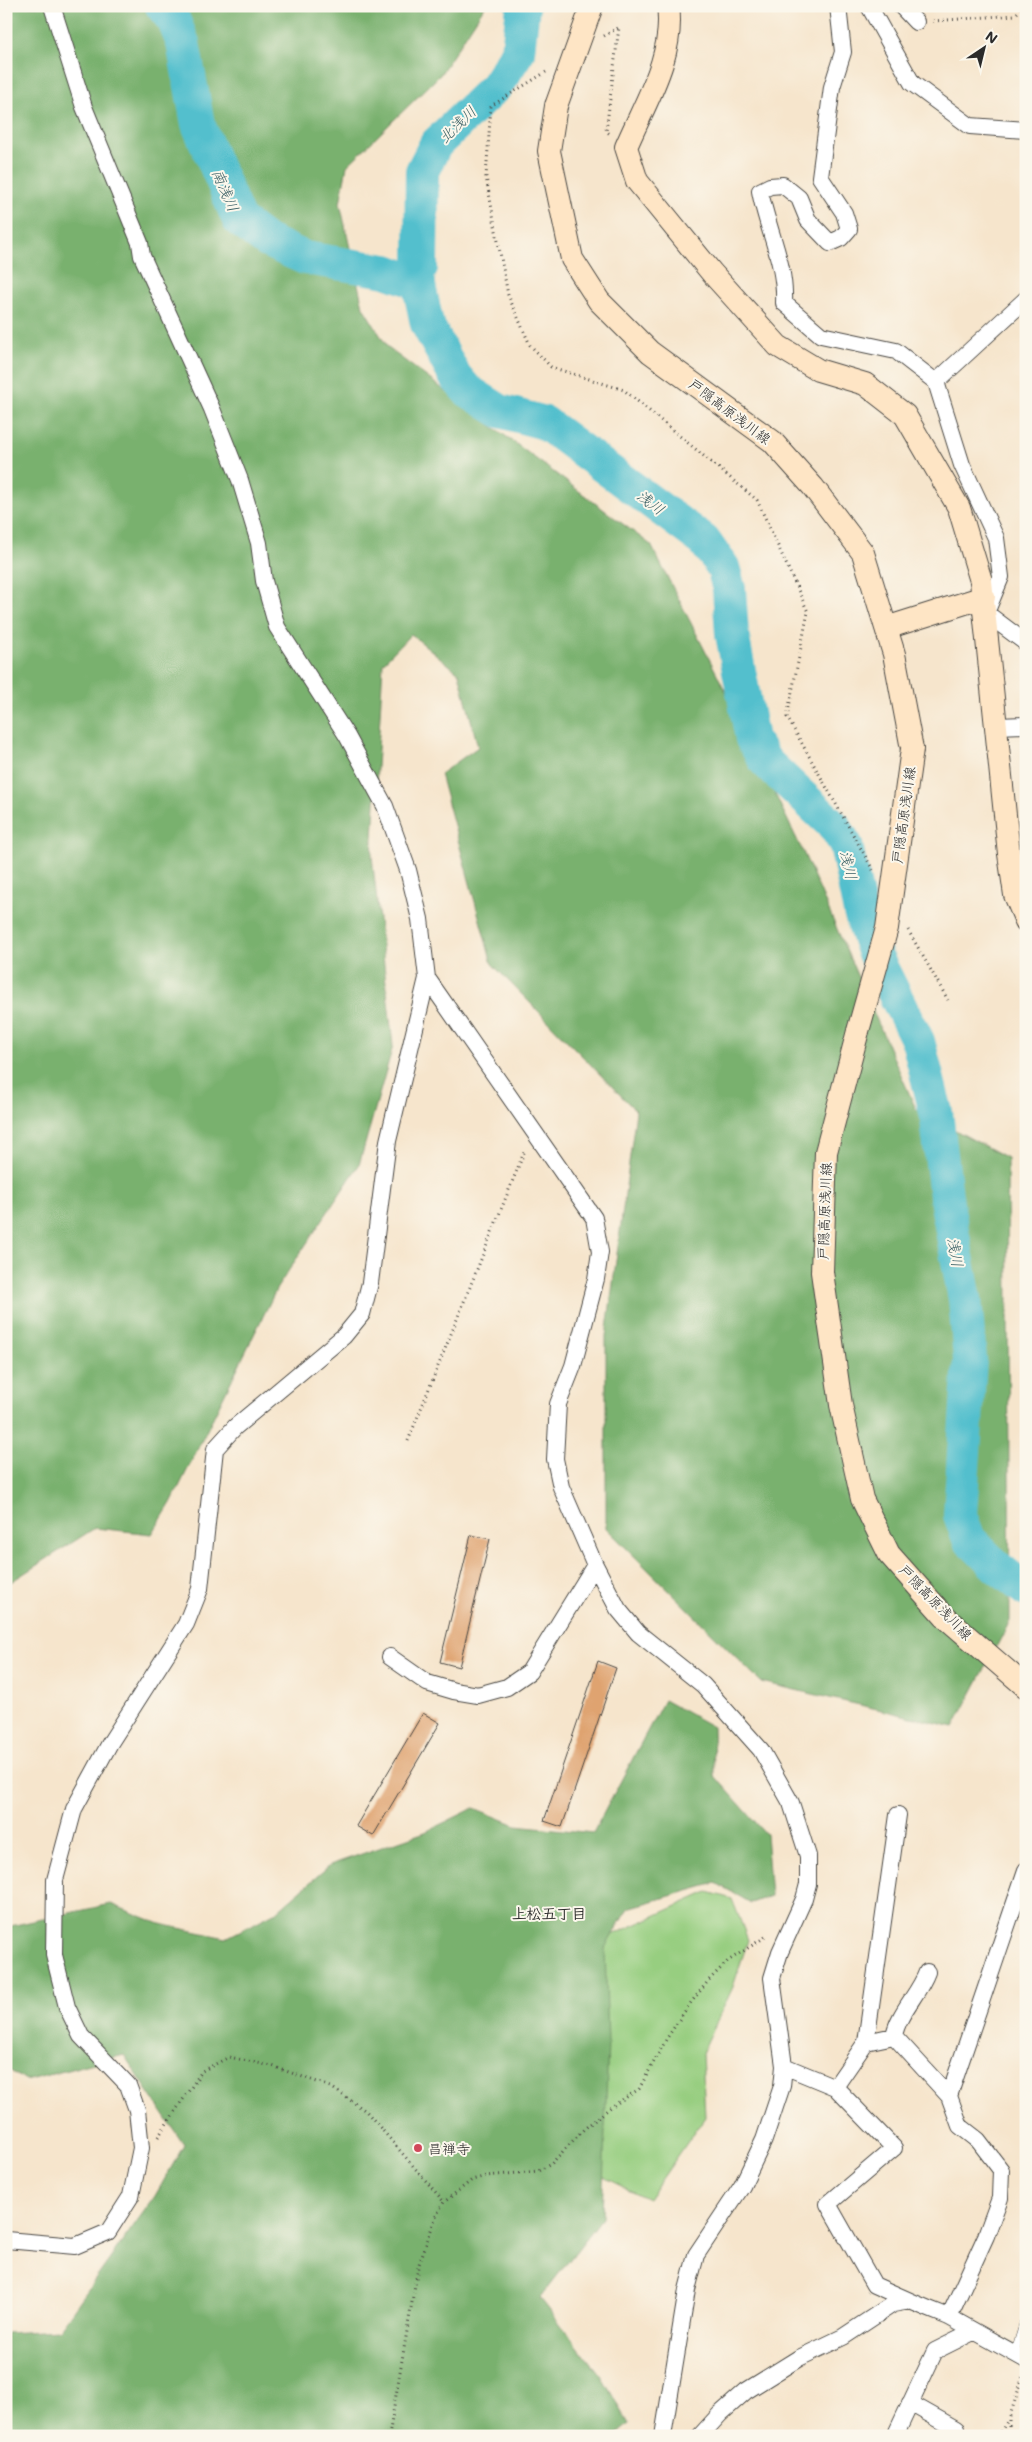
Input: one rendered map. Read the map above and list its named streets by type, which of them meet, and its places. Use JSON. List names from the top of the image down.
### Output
{
  "streets": {
    "main road": ["戸隠高原浅川線"]
  },
  "districts": ["上松五丁目"],
  "water": ["北浅川", "南浅川", "浅川"],
  "places": ["昌禅寺"],
  "north": "top right"
}
